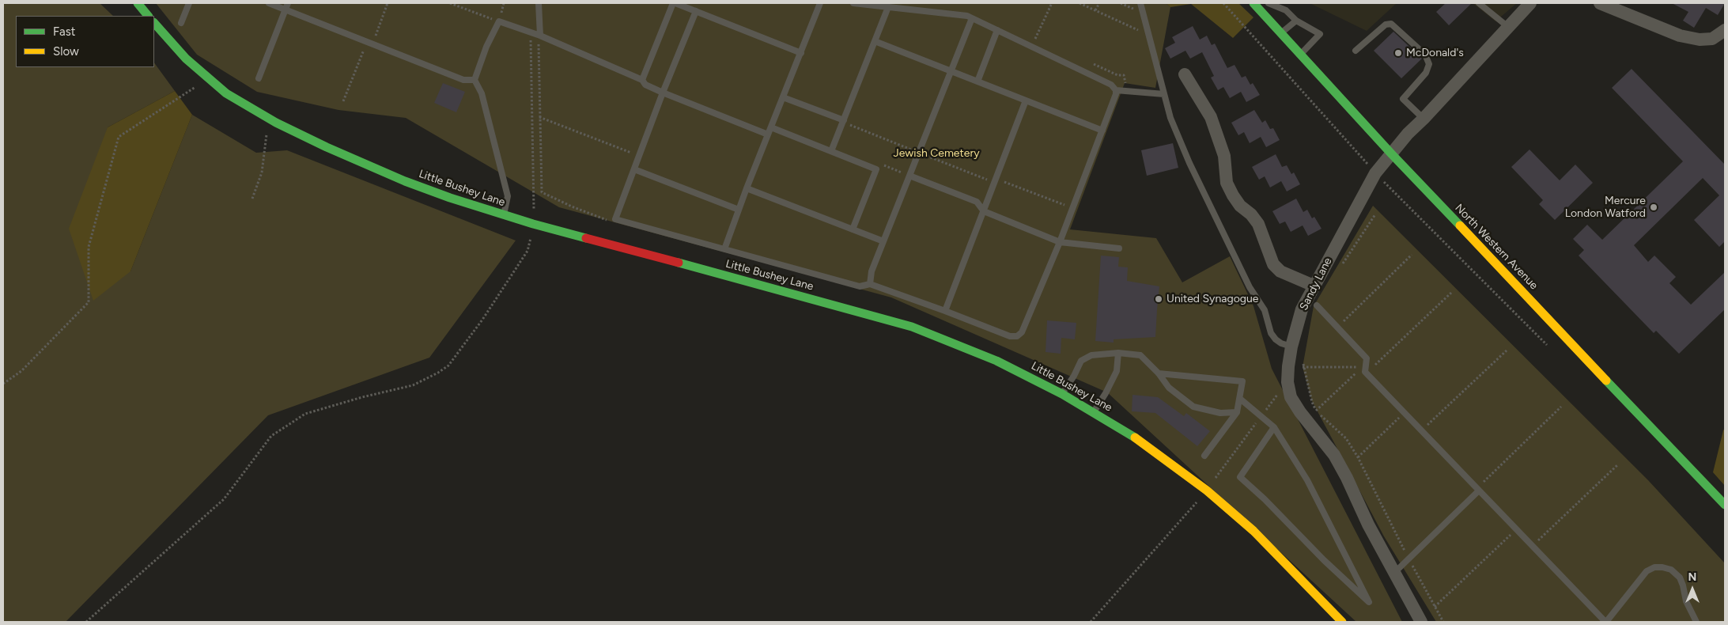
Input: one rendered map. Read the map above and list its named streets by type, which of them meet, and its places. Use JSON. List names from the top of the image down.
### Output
{
  "streets": {
    "main road": ["Little Bushey Lane", "North Western Avenue"],
    "street": ["Sandy Lane"]
  },
  "crossings": [
    ["North Western Avenue", "Sandy Lane"]
  ],
  "parks": ["Jewish Cemetery"],
  "places": ["McDonald's", "Mercure London Watford", "United Synagogue"],
  "legend": ["Fast", "Slow"],
  "north": "top"
}
